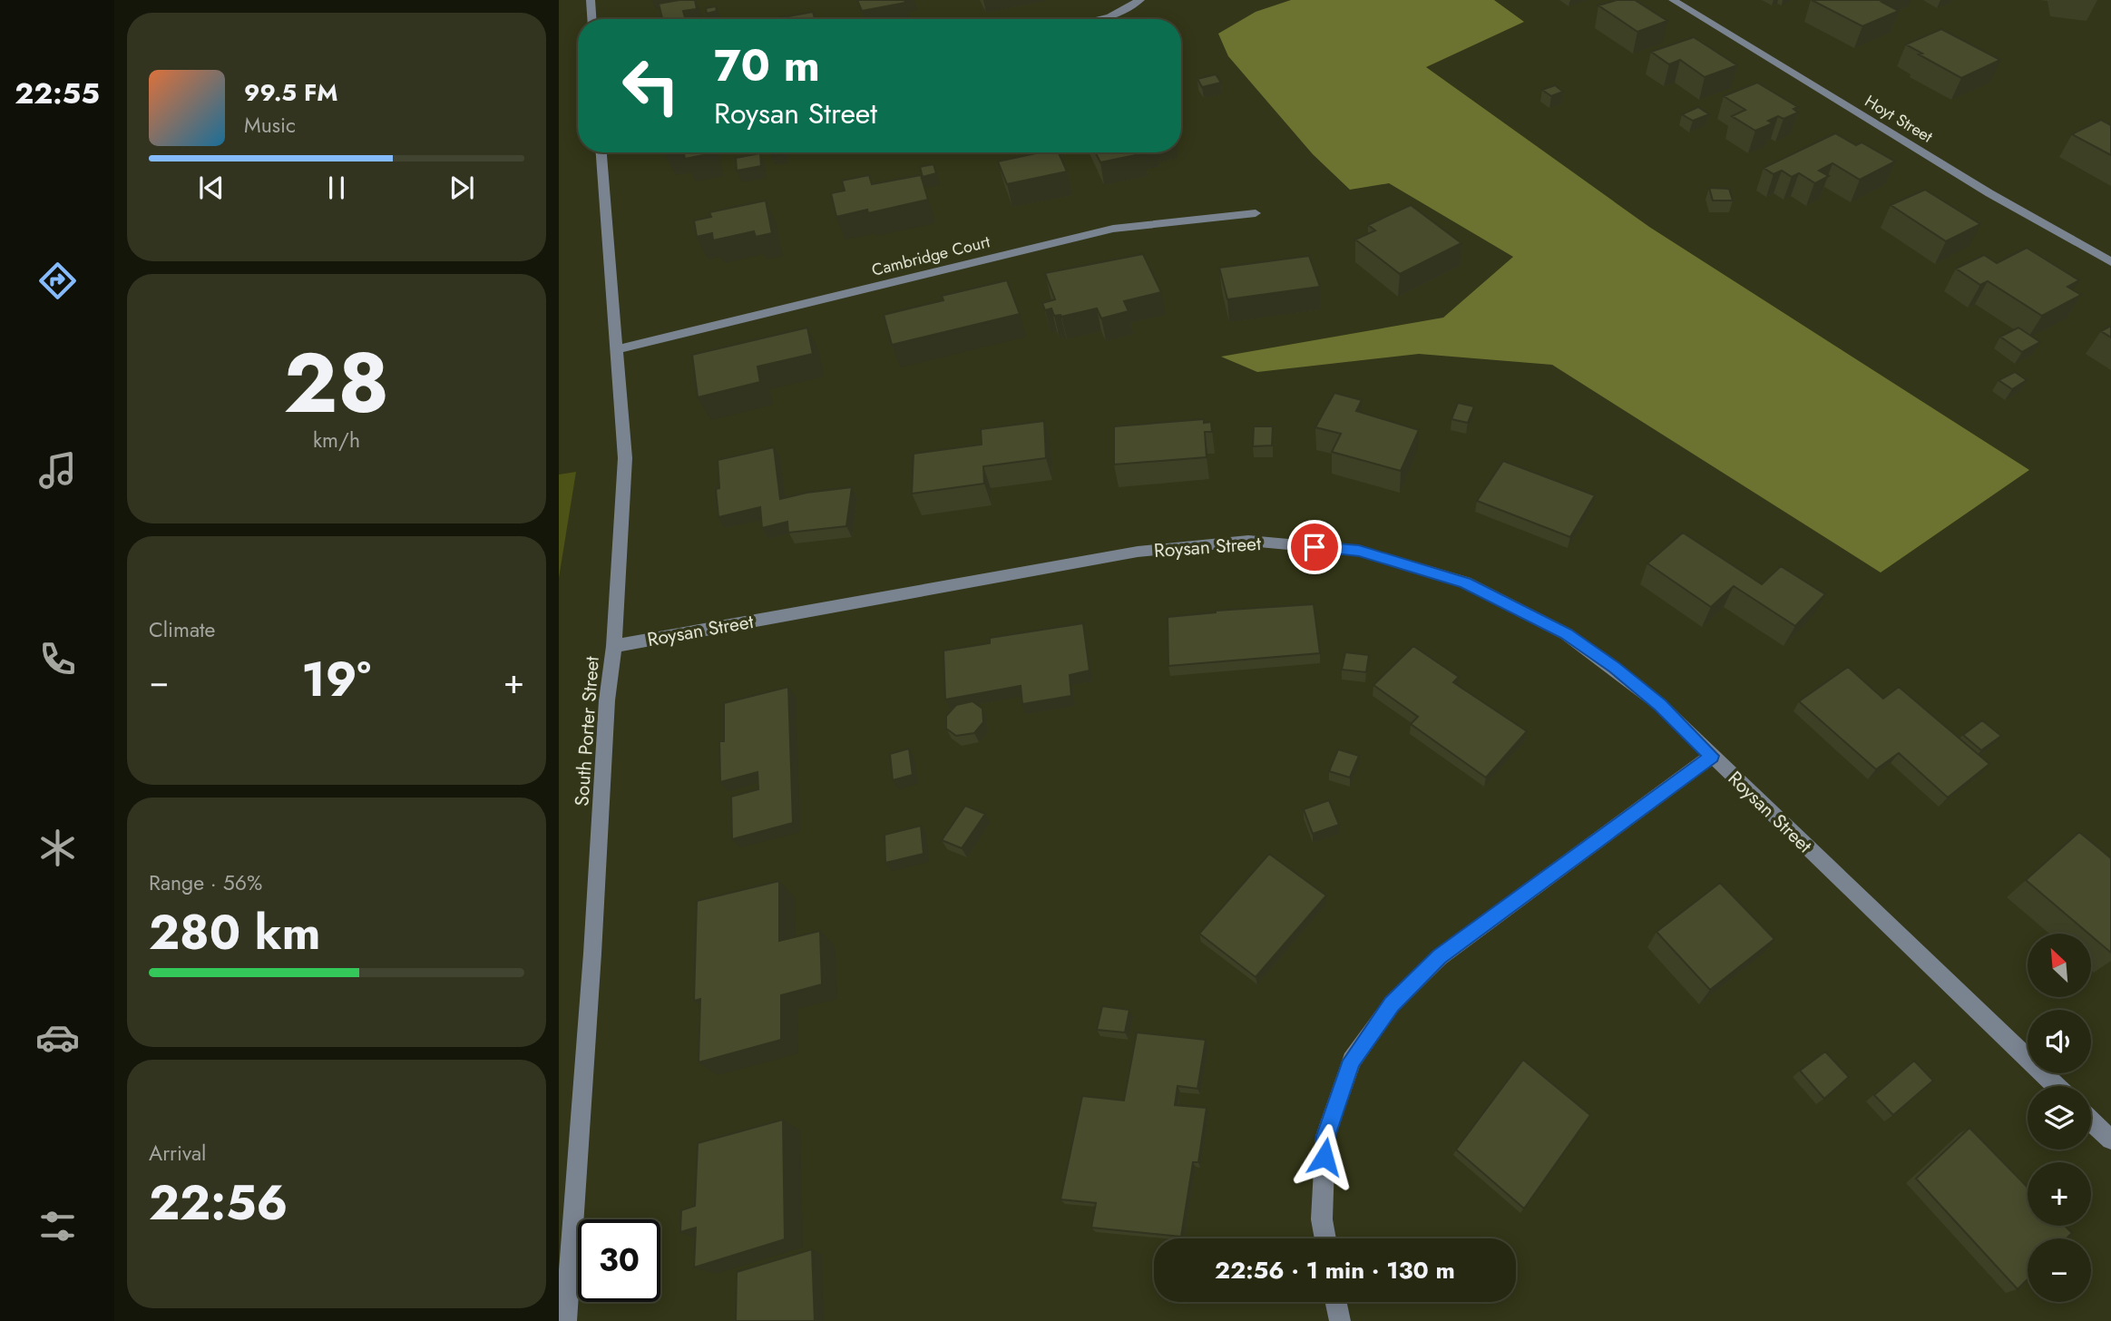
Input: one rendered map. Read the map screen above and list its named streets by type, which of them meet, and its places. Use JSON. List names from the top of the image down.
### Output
{
  "streets": {
    "street": [
      "Hoyt Street",
      "Cambridge Court",
      "Roysan Street",
      "South Porter Street"
    ]
  },
  "crossings": [
    ["Cambridge Court", "South Porter Street"],
    ["Roysan Street", "South Porter Street"]
  ],
  "north": "top left",
  "page": {
    "tabs": "22:55",
    "turn": ["70 m", "Roysan Street"],
    "song": ["99.5 FM", "Music"],
    "tile": [
      ["28", "km/h"],
      "Climate",
      ["Range · 56%", "280 km"],
      ["Arrival", "22:56"]
    ],
    "heat": ["−", "19°", "+"],
    "map_buttons": ["+", "−"],
    "limit": "30",
    "trip": "22:56 · 1 min · 130 m"
  }
}
